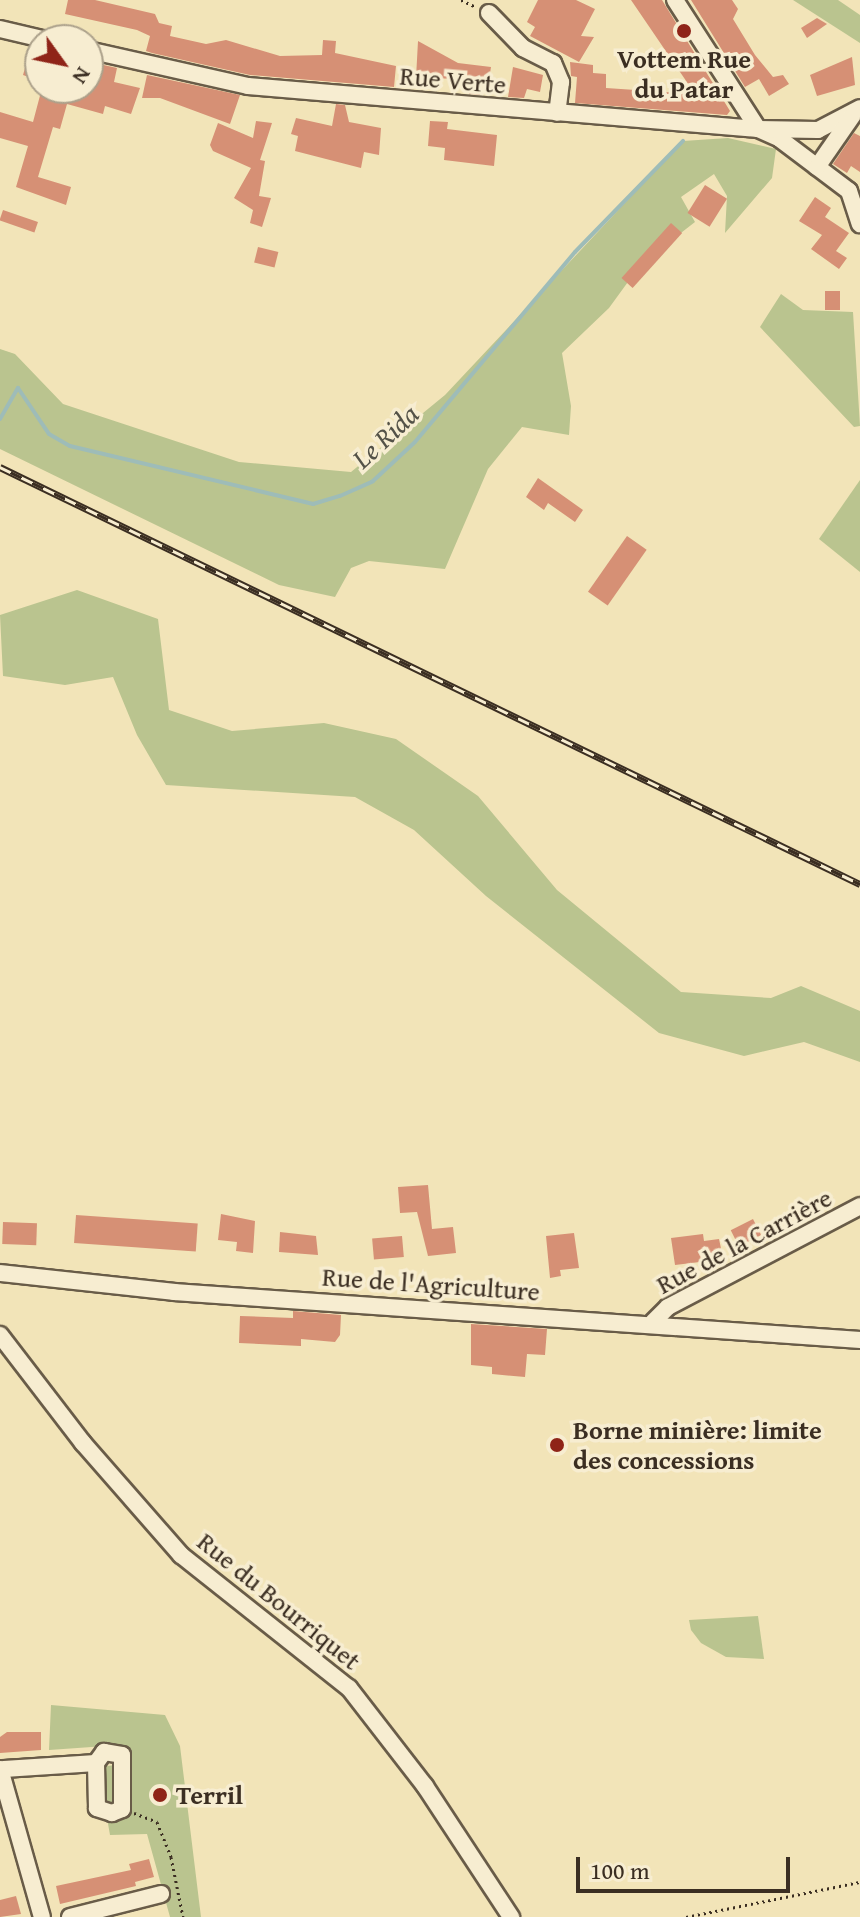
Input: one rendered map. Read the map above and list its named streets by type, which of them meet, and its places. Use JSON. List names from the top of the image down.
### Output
{
  "streets": {
    "street": [
      "Rue Verte",
      "Rue de la Carrière",
      "Rue de l'Agriculture",
      "Rue du Bourriquet"
    ]
  },
  "crossings": [
    ["Rue de la Carrière", "Rue de l'Agriculture"]
  ],
  "water": ["Le Rida"],
  "places": ["Vottem Rue du Patar", "Borne minière: limite des concessions", "Terril"],
  "scale_bar": "100 m",
  "north": "bottom right"
}
